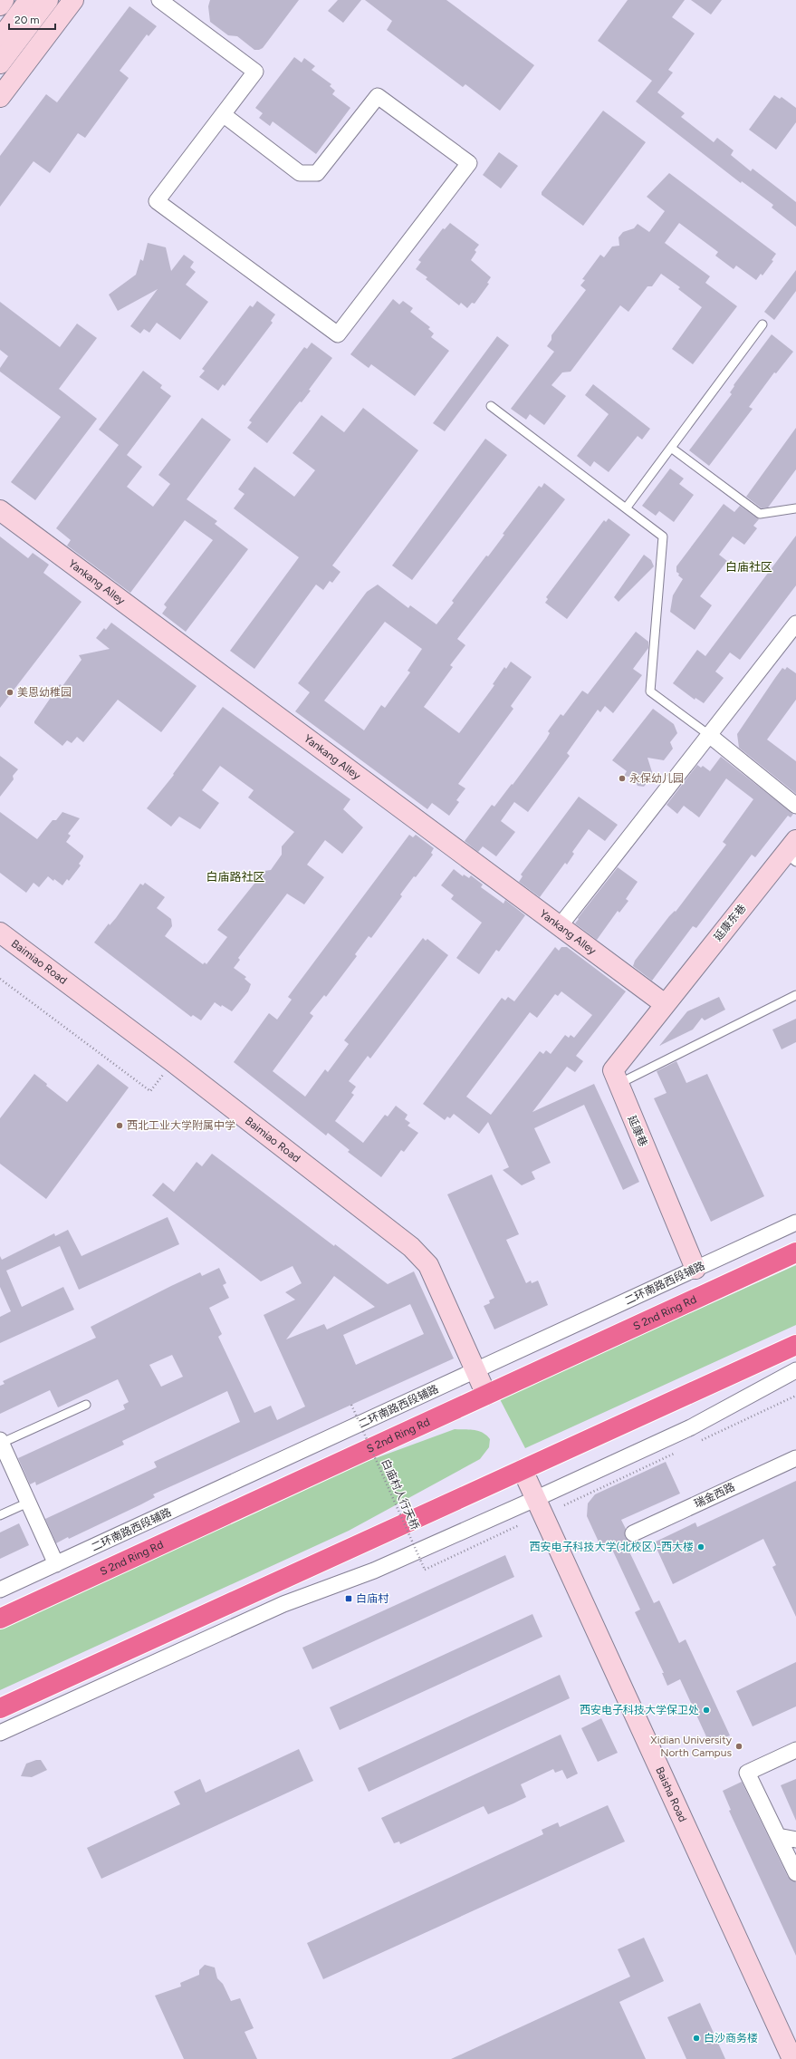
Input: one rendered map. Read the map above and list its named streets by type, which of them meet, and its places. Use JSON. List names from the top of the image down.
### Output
{
  "streets": {
    "highway": ["S 2nd Ring Rd"],
    "street": [
      "Yankang Alley",
      "延康东巷",
      "Baimiao Road",
      "延康巷",
      "二环南路西段辅路",
      "瑞金西路",
      "Baisha Road"
    ],
    "path": ["白庙村人行天桥"]
  },
  "crossings": [
    ["Yankang Alley", "延康东巷"],
    ["Yankang Alley", "延康巷"],
    ["延康东巷", "延康巷"],
    ["Baimiao Road", "二环南路西段辅路"],
    ["Baimiao Road", "S 2nd Ring Rd"],
    ["延康巷", "二环南路西段辅路"]
  ],
  "districts": ["白庙社区", "白庙路社区"],
  "places": {
    "other": [
      "美恩幼稚园",
      "永保幼儿园",
      "西北工业大学附属中学",
      "西安电子科技大学(北校区)-西大楼",
      "西安电子科技大学保卫处",
      "Xidian University North Campus",
      "白沙商务楼"
    ],
    "transit": ["白庙村"]
  },
  "scale_bar": "20 m"
}
